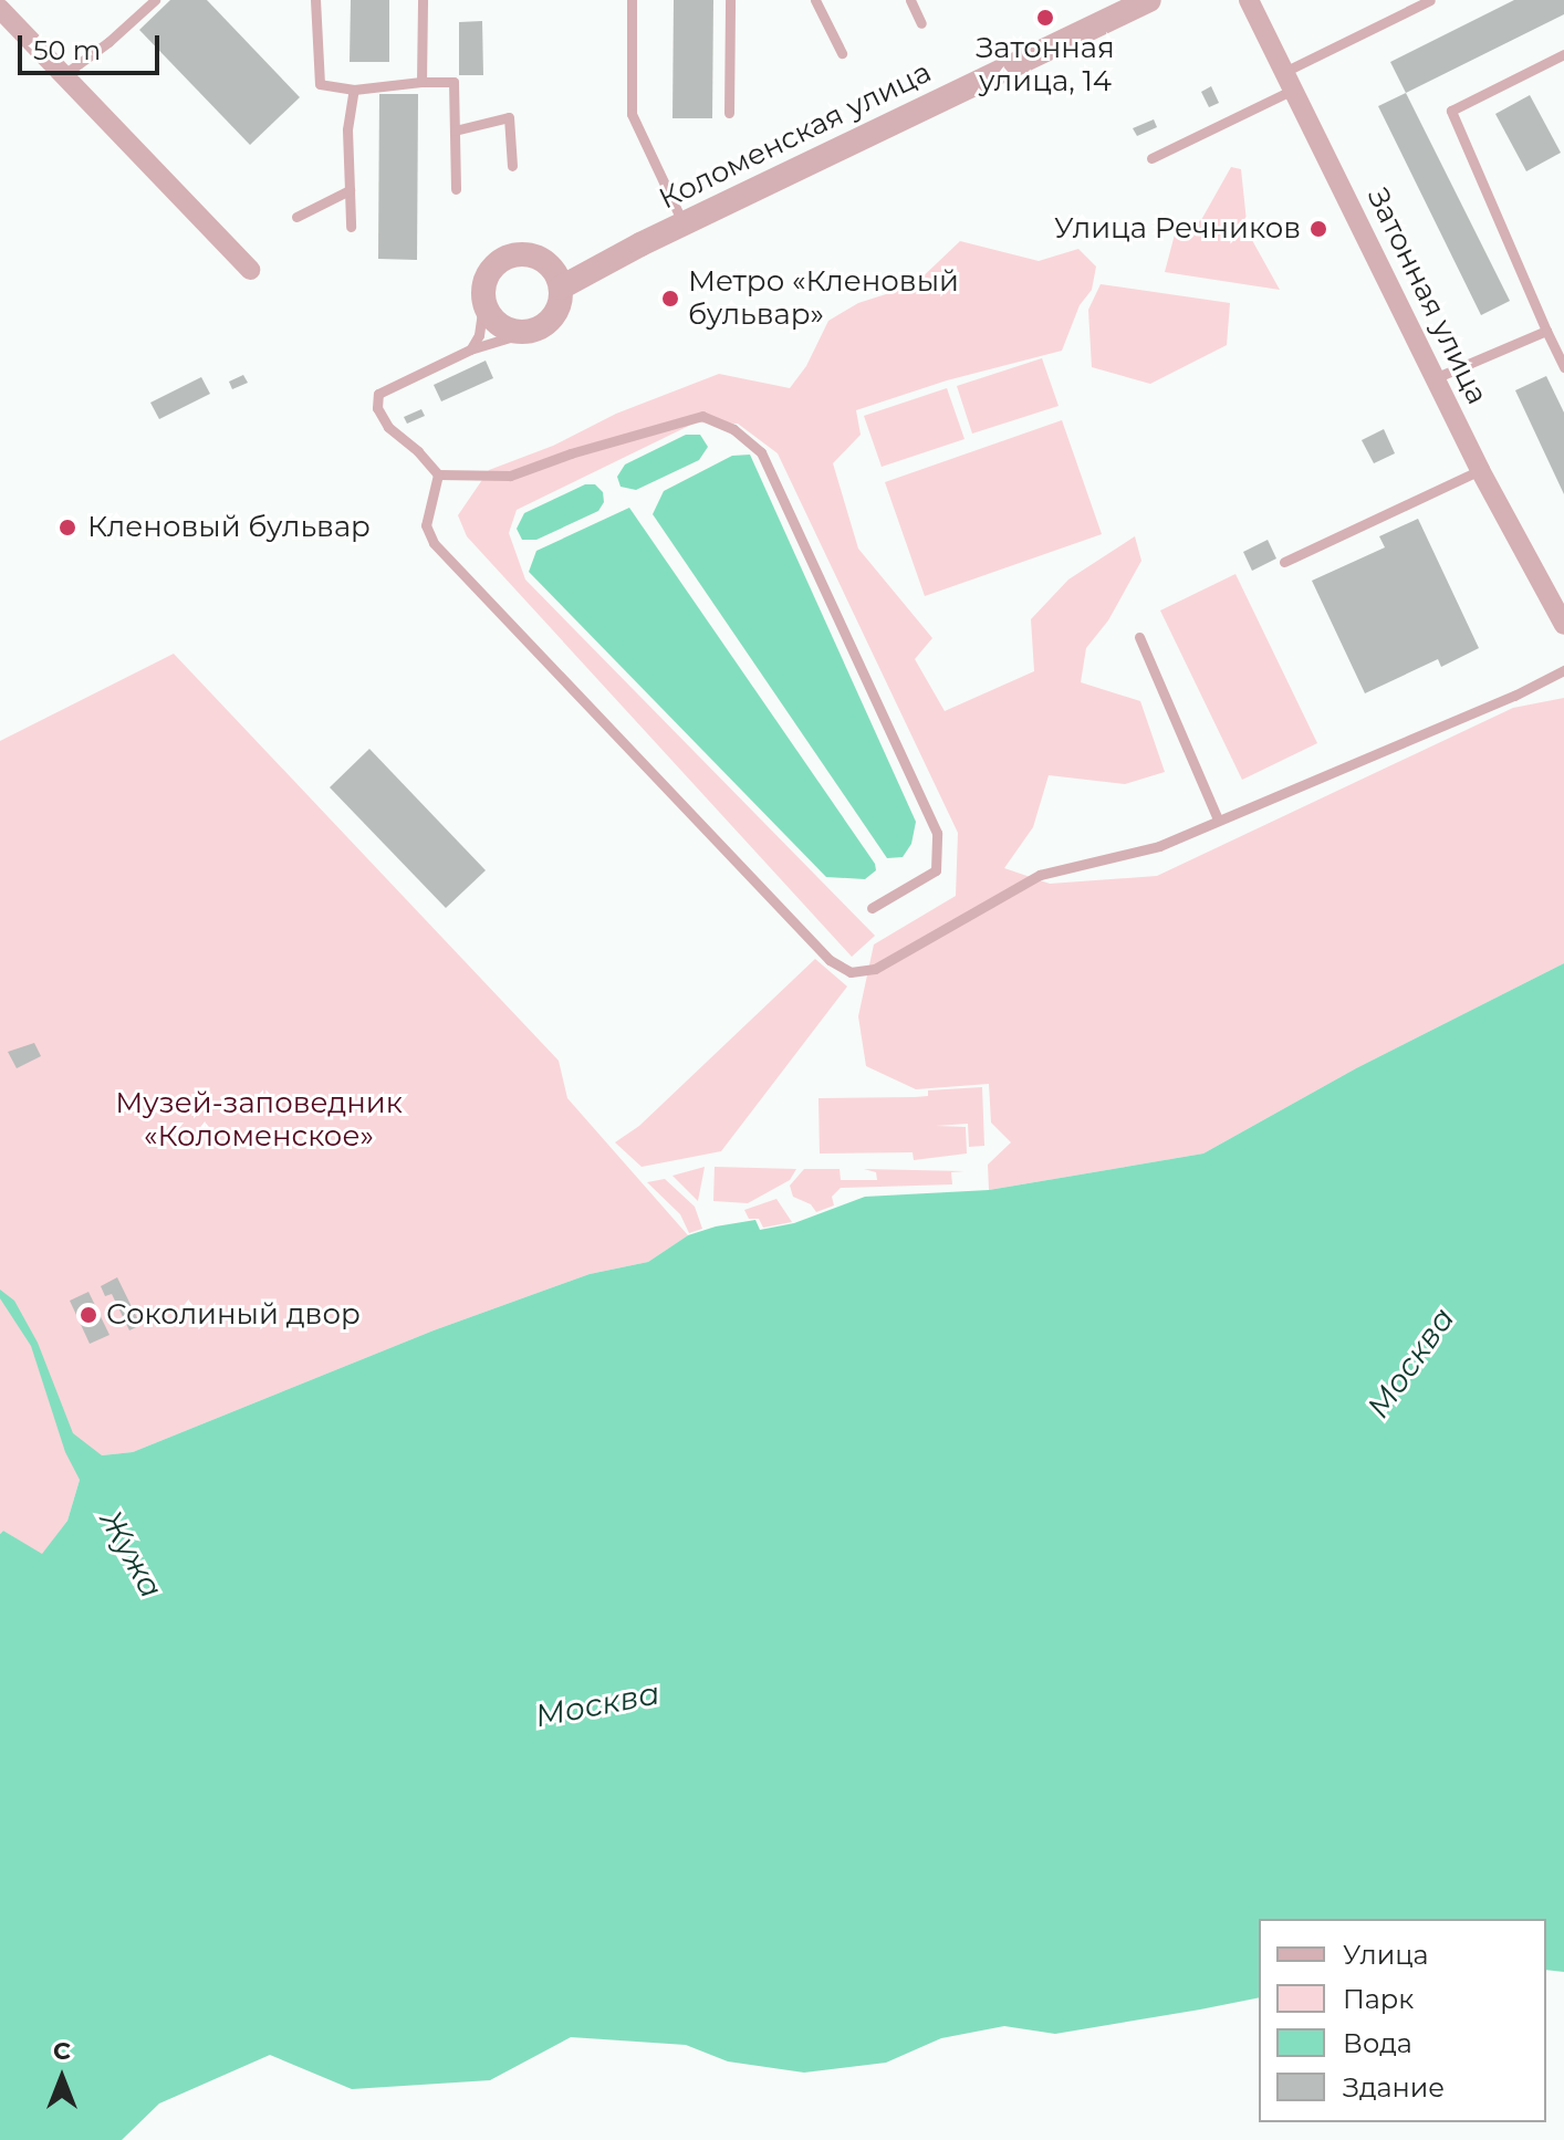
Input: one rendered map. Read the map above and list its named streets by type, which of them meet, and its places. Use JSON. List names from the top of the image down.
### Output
{
  "streets": {
    "street": ["Коломенская улица", "Затонная улица"]
  },
  "water": ["Москва", "Жужа"],
  "parks": ["Музей-заповедник «Коломенское»"],
  "places": [
    "Затонная улица, 14",
    "Улица Речников",
    "Метро «Кленовый бульвар»",
    "Кленовый бульвар",
    "Соколиный двор"
  ],
  "legend": [
    "Улица",
    "Парк",
    "Вода",
    "Здание"
  ],
  "scale_bar": "50 m",
  "north": "top"
}
